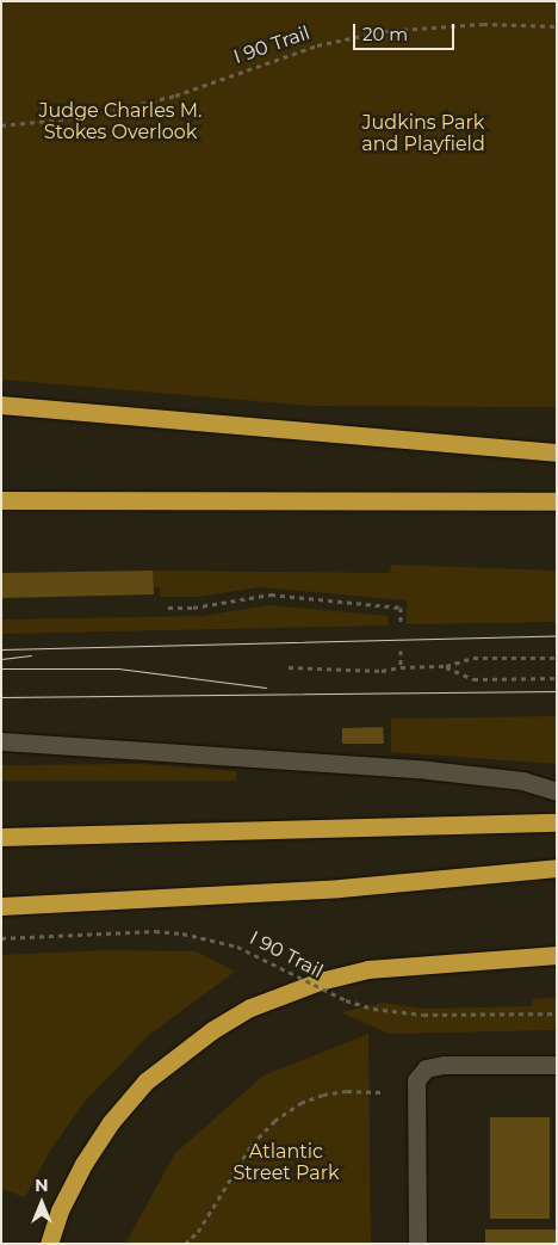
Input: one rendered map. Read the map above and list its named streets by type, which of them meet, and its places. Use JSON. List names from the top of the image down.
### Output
{
  "streets": {
    "path": ["I 90 Trail"]
  },
  "parks": ["Judge Charles M. Stokes Overlook", "Judkins Park and Playfield", "Atlantic Street Park"],
  "scale_bar": "20 m",
  "north": "top"
}
